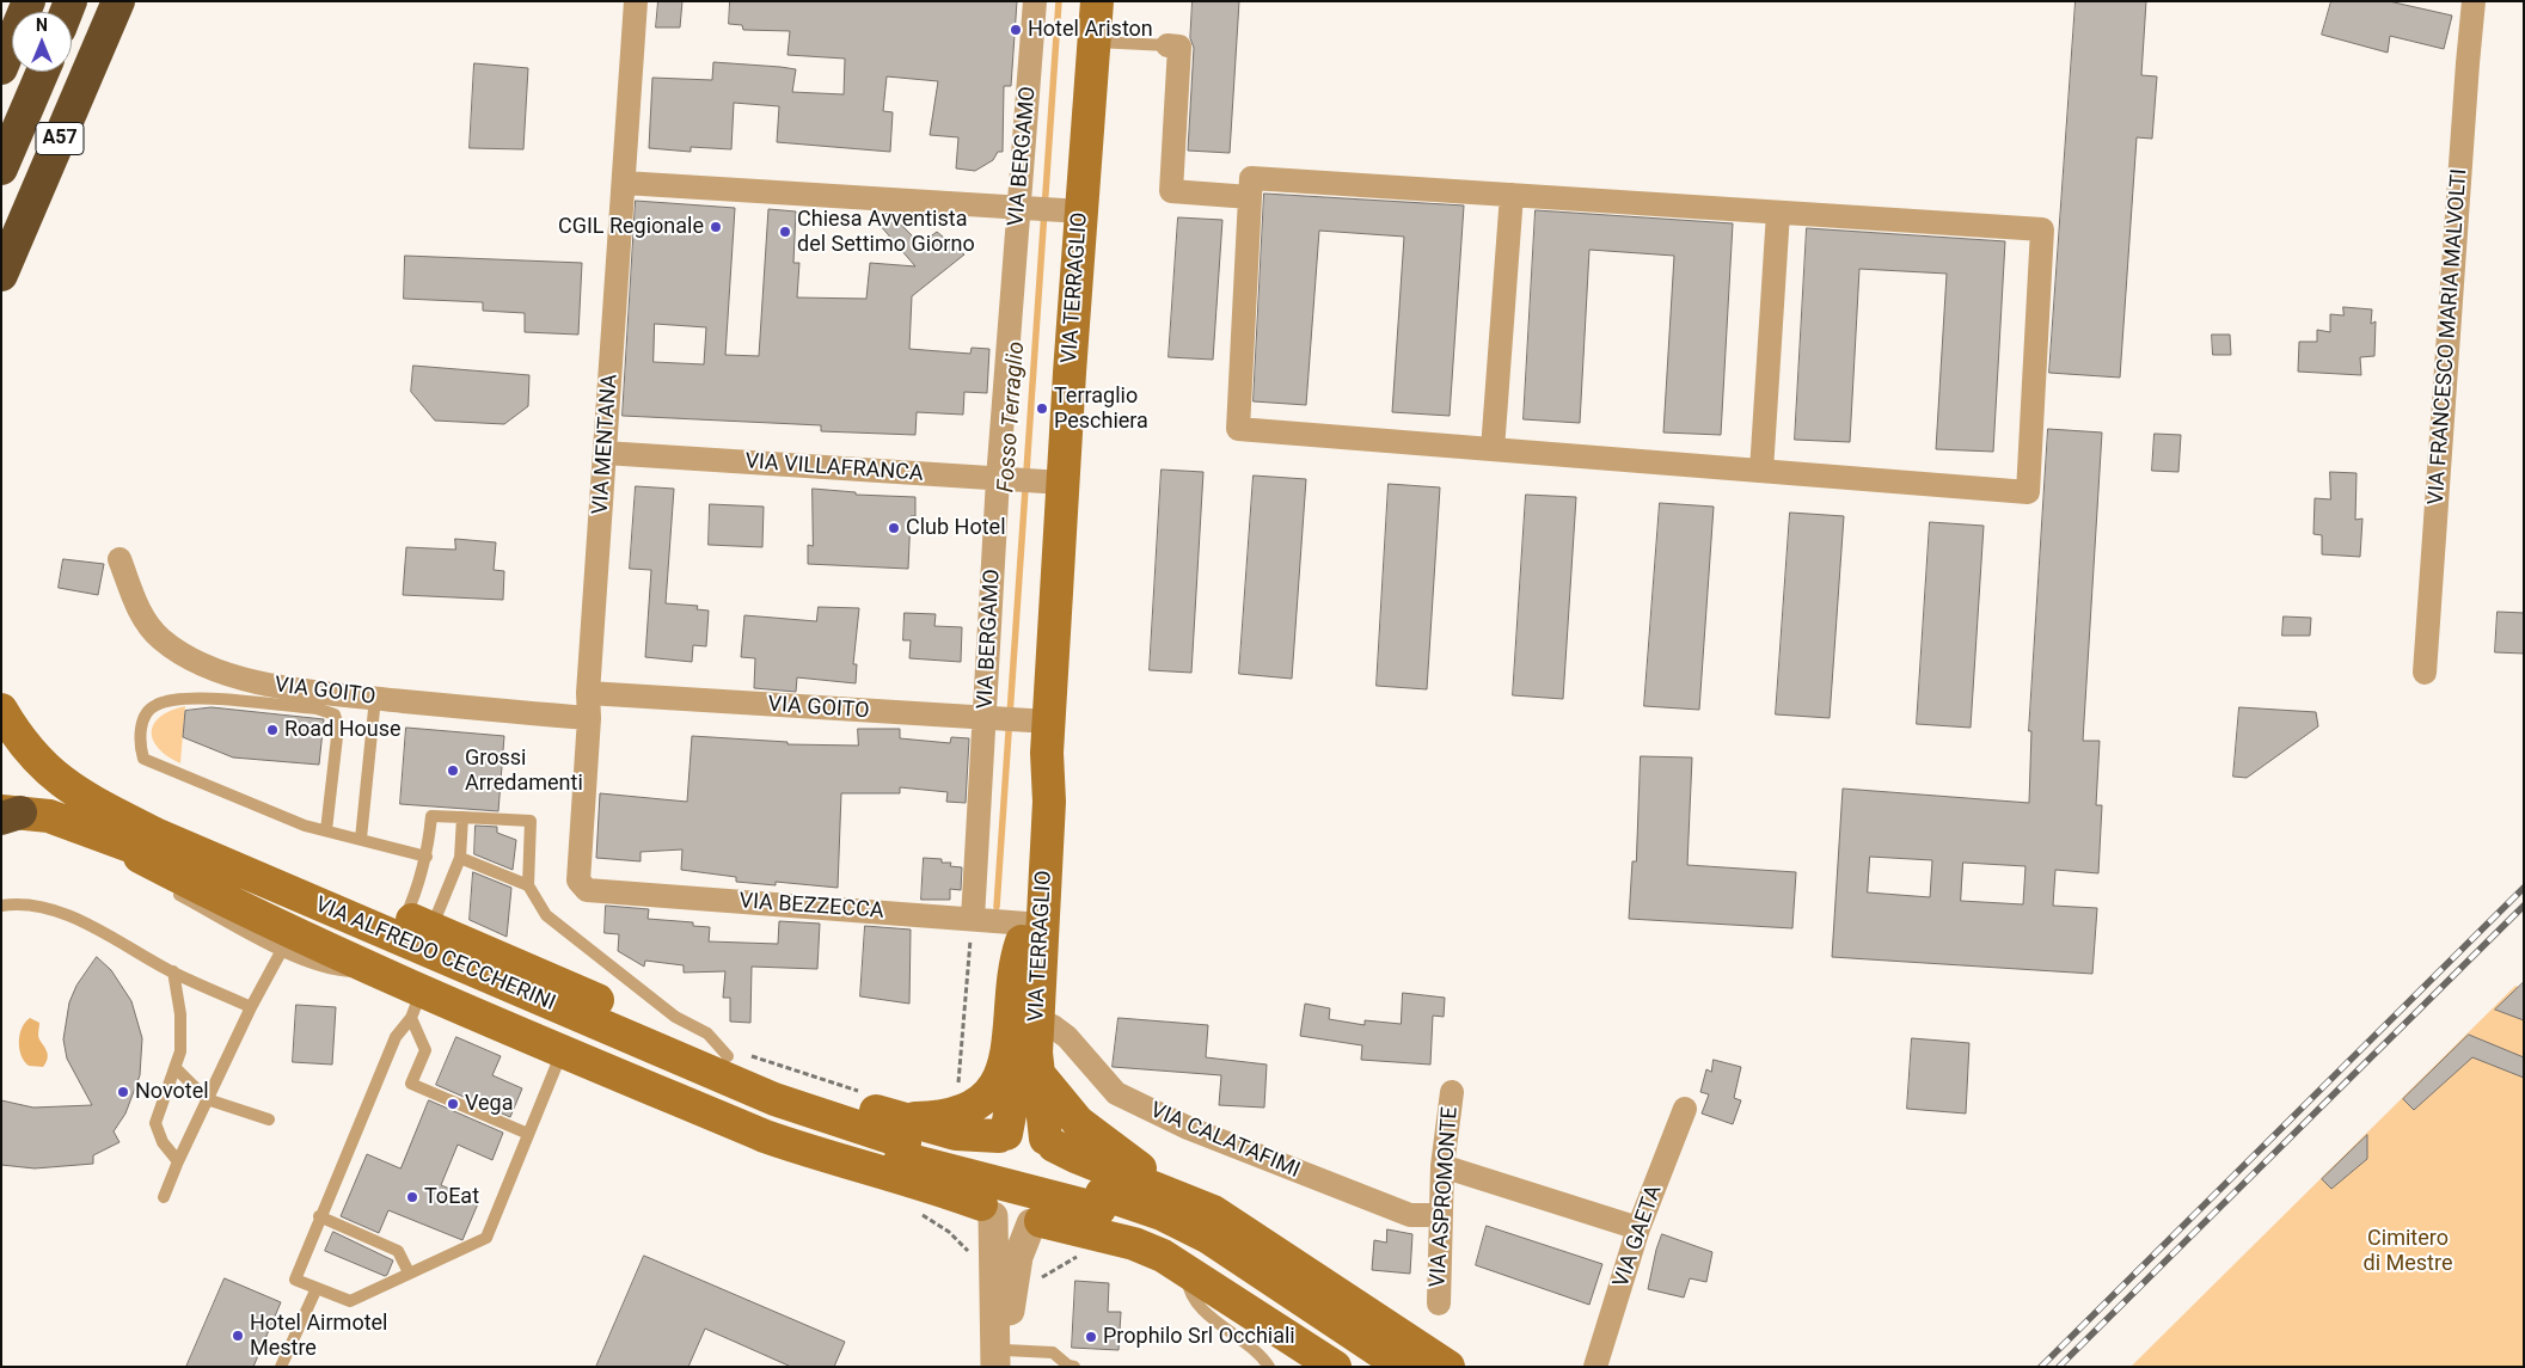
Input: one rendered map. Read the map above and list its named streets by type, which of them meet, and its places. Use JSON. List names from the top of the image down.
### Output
{
  "streets": {
    "highway": ["A57"],
    "main road": ["VIA TERRAGLIO", "VIA ALFREDO CECCHERINI"],
    "street": [
      "VIA BERGAMO",
      "VIA FRANCESCO MARIA MALVOLTI",
      "VIA MENTANA",
      "VIA VILLAFRANCA",
      "VIA GOITO",
      "VIA BEZZECCA",
      "VIA CALATAFIMI",
      "VIA ASPROMONTE",
      "VIA GAETA"
    ]
  },
  "crossings": [
    ["VIA BERGAMO", "VIA VILLAFRANCA"],
    ["VIA BERGAMO", "VIA GOITO"],
    ["VIA BERGAMO", "VIA BEZZECCA"],
    ["VIA TERRAGLIO", "VIA VILLAFRANCA"],
    ["VIA TERRAGLIO", "VIA GOITO"],
    ["VIA TERRAGLIO", "VIA BEZZECCA"],
    ["VIA TERRAGLIO", "VIA CALATAFIMI"],
    ["VIA MENTANA", "VIA VILLAFRANCA"],
    ["VIA MENTANA", "VIA GOITO"],
    ["VIA MENTANA", "VIA BEZZECCA"],
    ["VIA CALATAFIMI", "VIA ASPROMONTE"]
  ],
  "water": ["Fosso Terraglio"],
  "parks": ["Cimitero di Mestre"],
  "places": [
    "Hotel Ariston",
    "CGIL Regionale",
    "Chiesa Avventista del Settimo Giorno",
    "Terraglio Peschiera",
    "Club Hotel",
    "Road House",
    "Grossi Arredamenti",
    "Novotel",
    "Vega",
    "ToEat",
    "Hotel Airmotel Mestre",
    "Prophilo Srl Occhiali"
  ],
  "north": "top"
}
